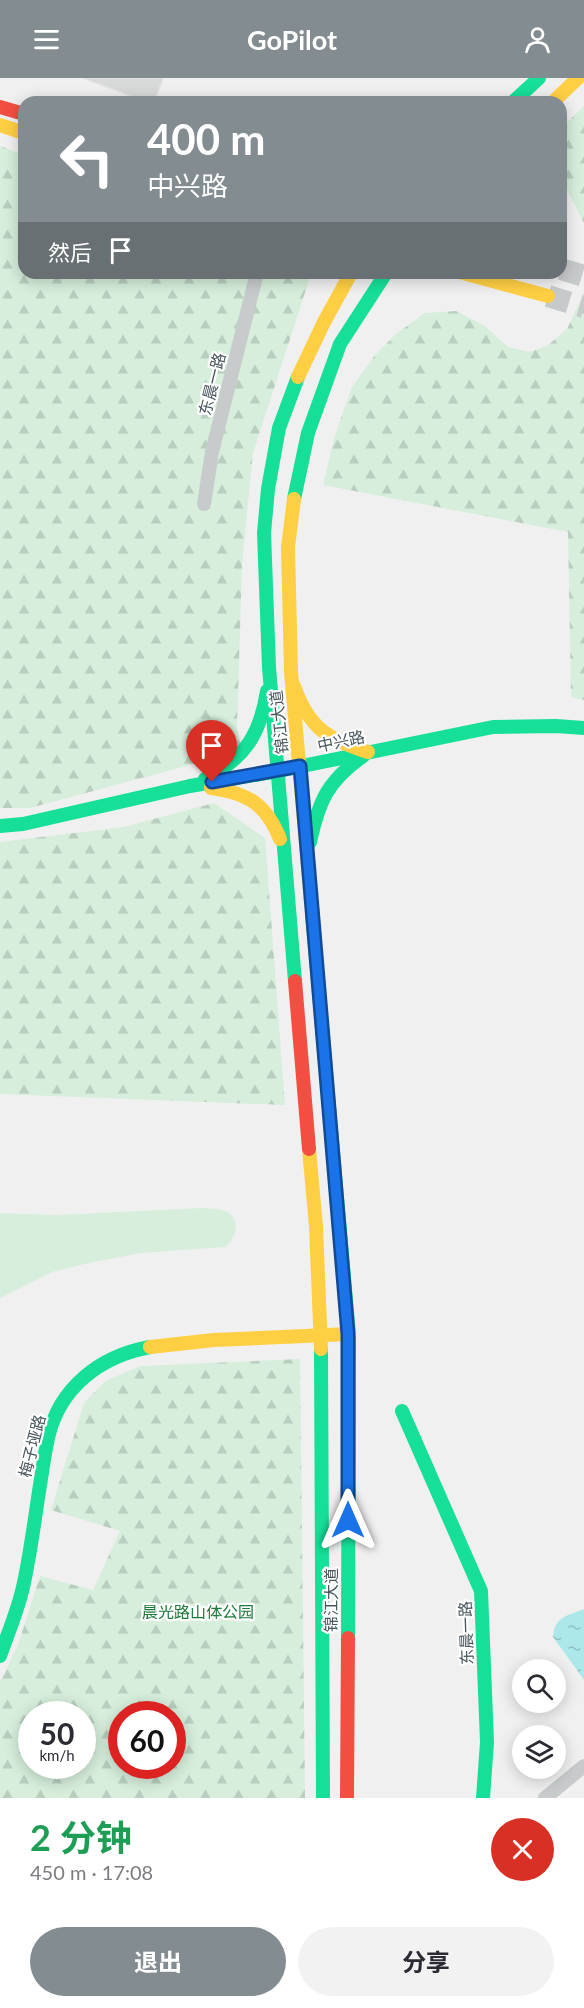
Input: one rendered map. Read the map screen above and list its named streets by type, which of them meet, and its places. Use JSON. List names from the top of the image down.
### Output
{
  "streets": {
    "main road": [
      "东晨一路",
      "锦江大道",
      "中兴路",
      "梅子垭路"
    ]
  },
  "crossings": [
    ["锦江大道", "中兴路"],
    ["锦江大道", "梅子垭路"]
  ],
  "parks": ["晨光路山体公园"],
  "page": {
    "header": "GoPilot",
    "turn": ["400 m", "中兴路"],
    "then": "然后",
    "speed": "50 km/h",
    "limit": "60",
    "heading": ["2 分钟", "450 m · 17:08"],
    "buttons": ["退出", "分享"]
  }
}
